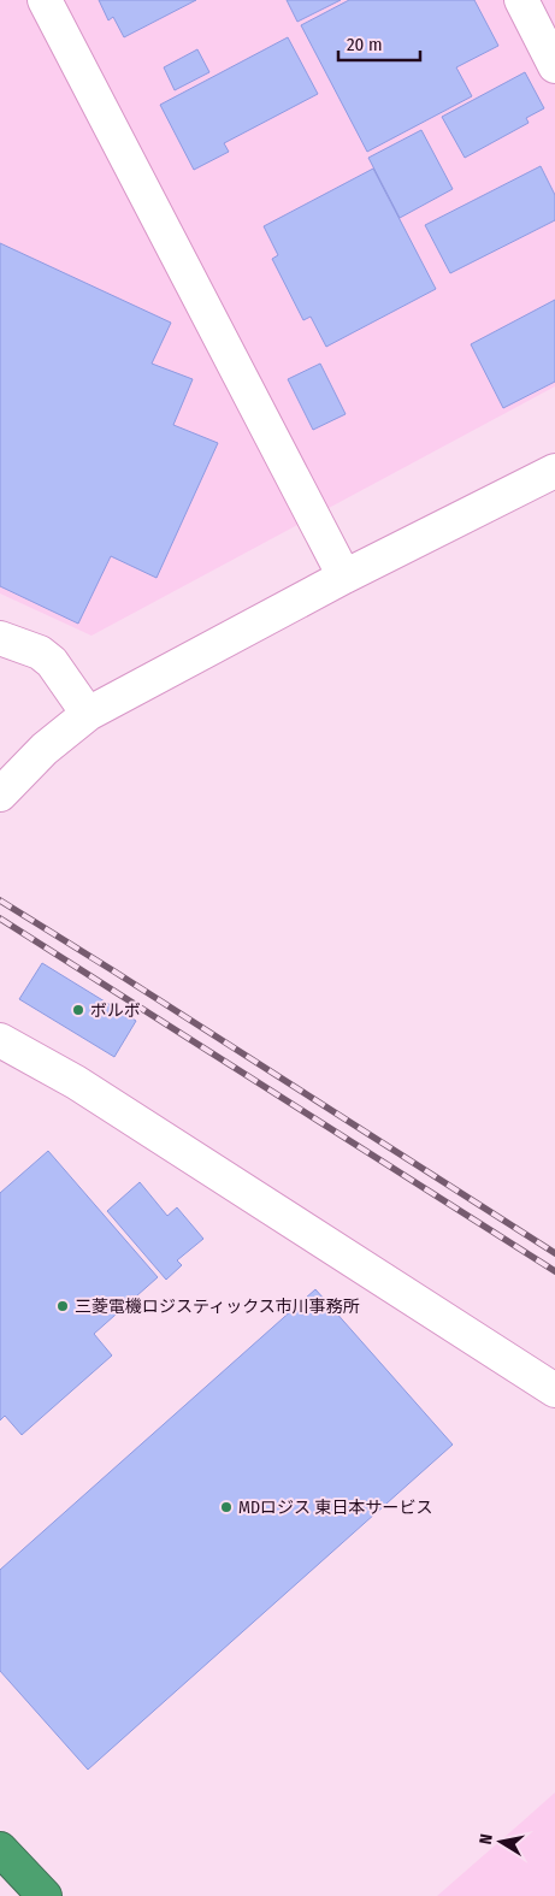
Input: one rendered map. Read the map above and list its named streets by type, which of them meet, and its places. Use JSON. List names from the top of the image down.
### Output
{
  "places": ["ボルボ", "三菱電機ロジスティックス市川事務所", "MDロジス 東日本サービス"],
  "scale_bar": "20 m",
  "north": "left"
}
